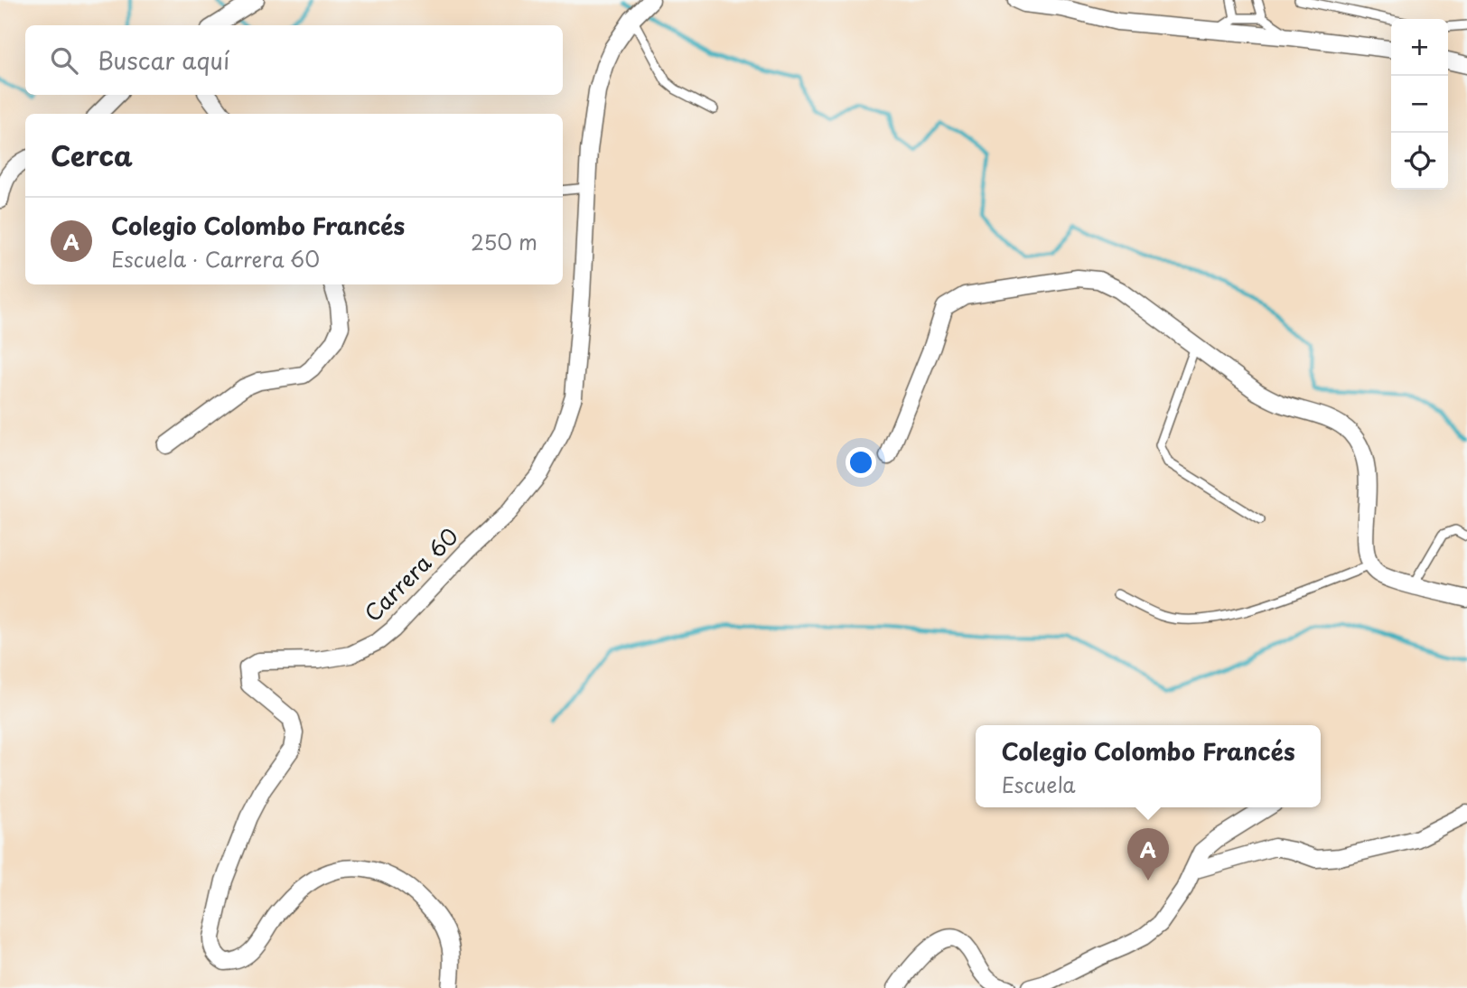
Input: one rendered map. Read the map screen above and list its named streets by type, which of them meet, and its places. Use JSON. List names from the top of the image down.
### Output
{
  "streets": {
    "street": ["Carrera 60"]
  },
  "page": {
    "map_buttons": ["+", "−"],
    "search": "Buscar aquí",
    "heading": "Cerca",
    "list": [
      {
        "mark": "A",
        "name": "Colegio Colombo Francés",
        "note": "Escuela · Carrera 60",
        "value": "250 m"
      }
    ],
    "popup": ["Colegio Colombo Francés", "Escuela"],
    "pins": "A"
  }
}
